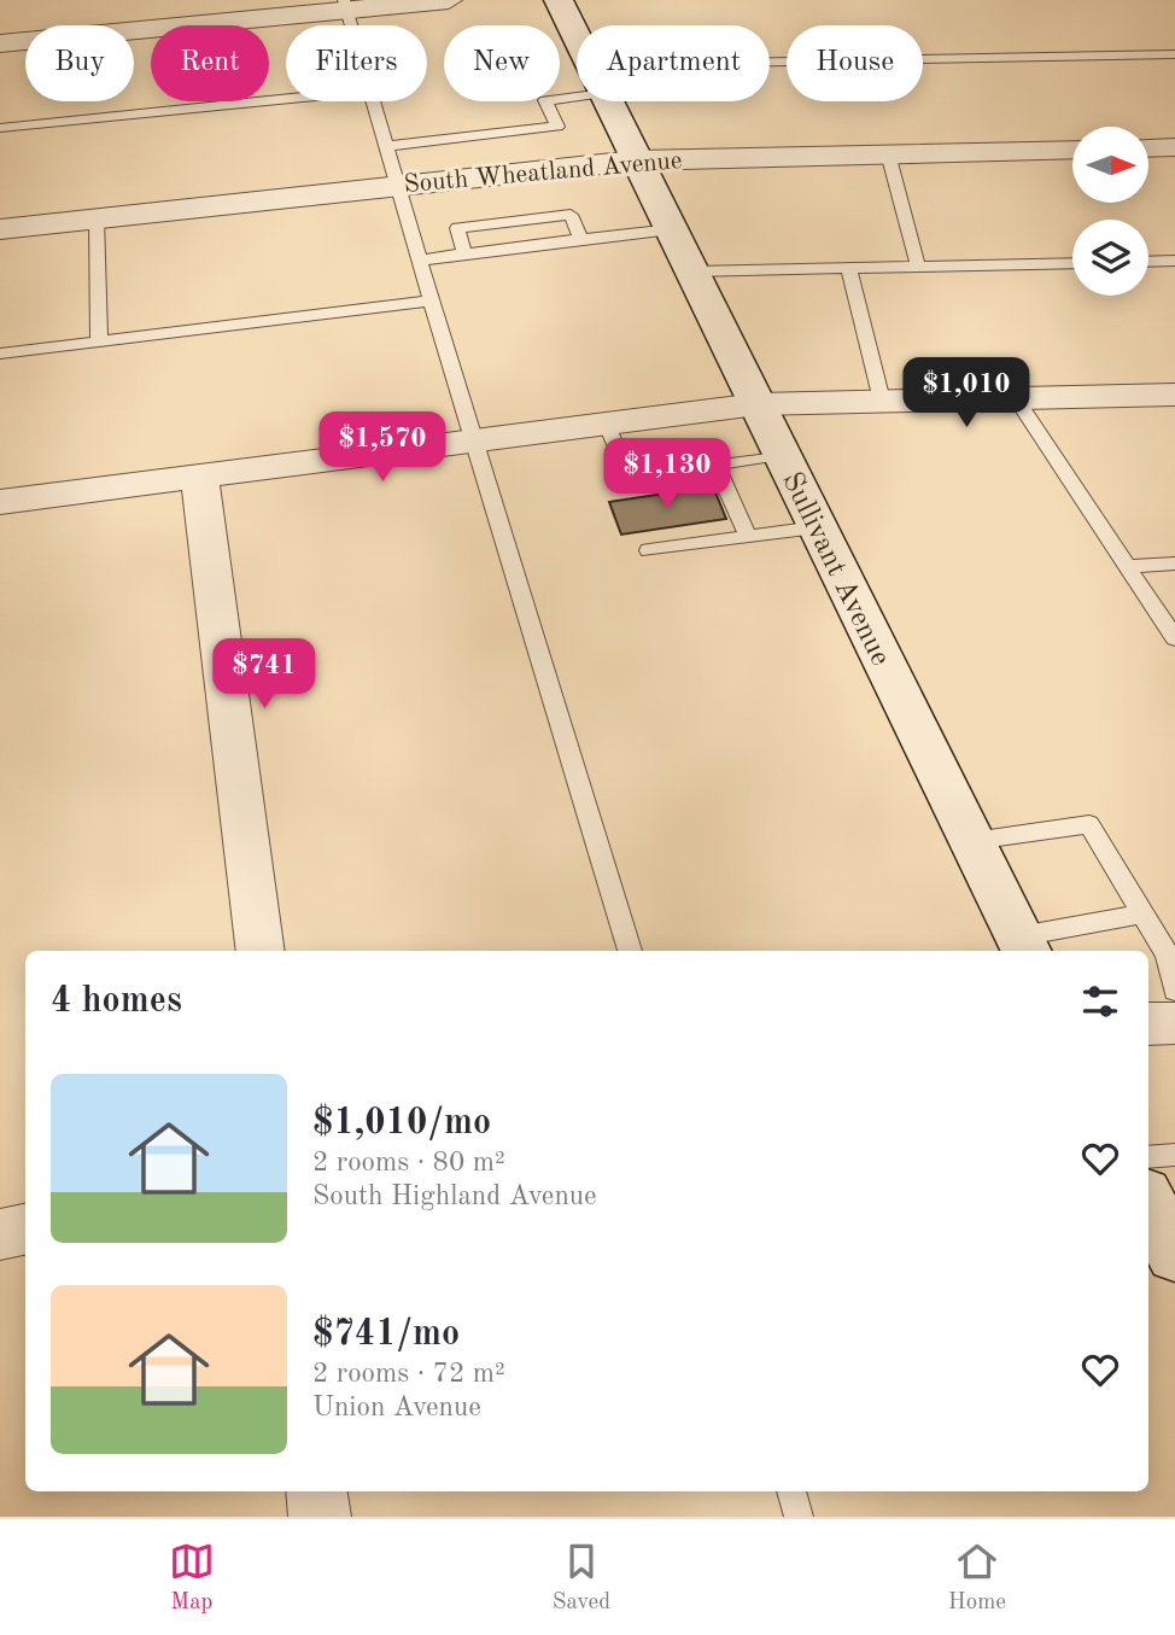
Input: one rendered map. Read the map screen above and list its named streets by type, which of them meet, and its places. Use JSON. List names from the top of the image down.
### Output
{
  "streets": {
    "main road": ["Sullivant Avenue"],
    "street": ["South Wheatland Avenue"]
  },
  "crossings": [
    ["South Wheatland Avenue", "Sullivant Avenue"]
  ],
  "north": "right",
  "page": {
    "chip": [
      "Buy",
      "Rent",
      "Filters",
      "New",
      "Apartment",
      "House"
    ],
    "price": [
      "$1,010",
      "$1,570",
      "$1,130",
      "$741"
    ],
    "heading": "4 homes",
    "list": [
      {
        "name": "$1,010/mo",
        "note": "2 rooms · 80 m² · South Highland Avenue"
      },
      {
        "name": "$741/mo",
        "note": "2 rooms · 72 m² · Union Avenue"
      }
    ],
    "tabs": ["Map", "Saved", "Home"]
  }
}
